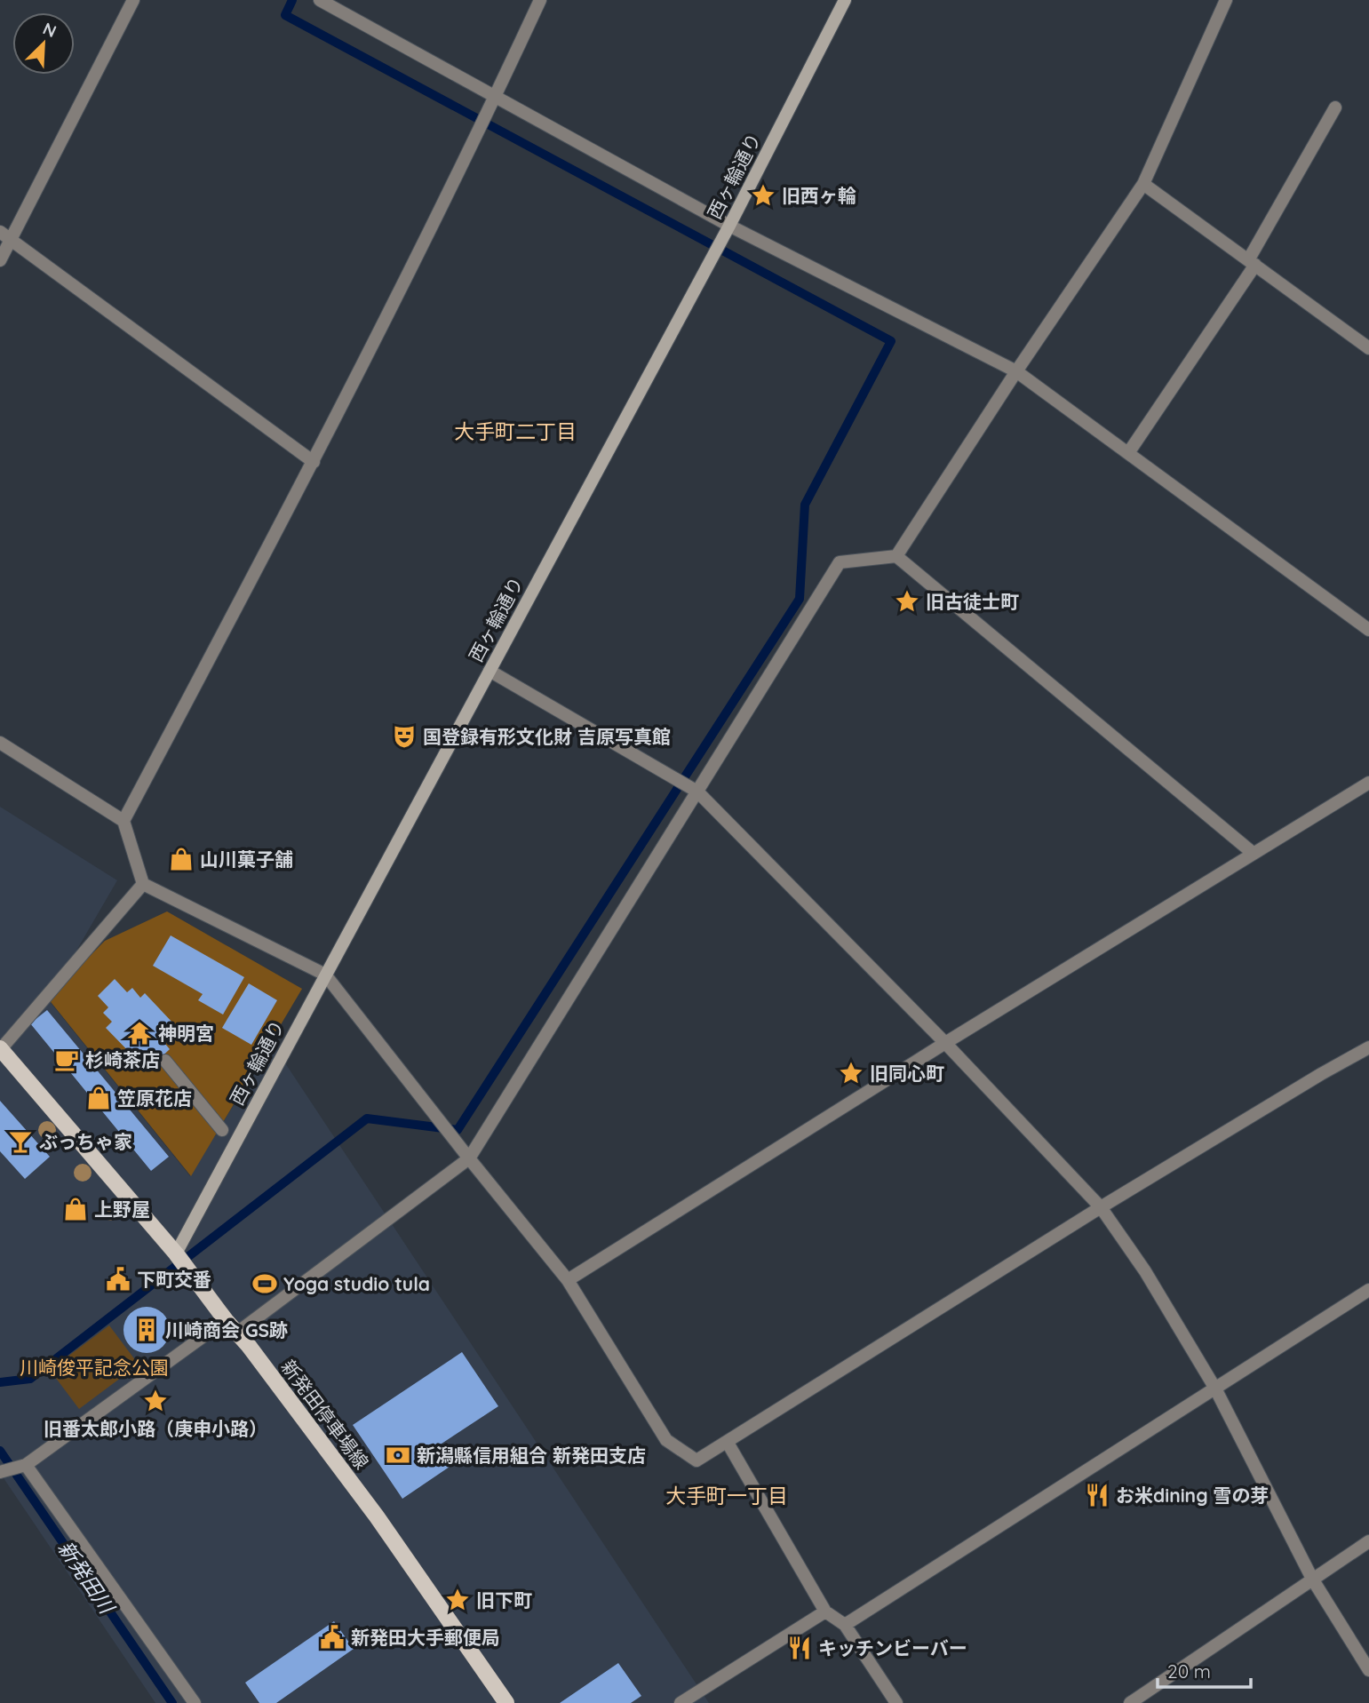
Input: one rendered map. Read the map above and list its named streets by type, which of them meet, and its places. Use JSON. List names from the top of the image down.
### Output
{
  "streets": {
    "main road": ["新発田停車場線"],
    "street": ["西ヶ輪通り"]
  },
  "crossings": [
    ["西ヶ輪通り", "新発田停車場線"]
  ],
  "districts": ["大手町二丁目", "大手町一丁目"],
  "water": ["新発田川"],
  "parks": ["川崎俊平記念公園"],
  "places": {
    "place": [
      "旧西ヶ輪",
      "旧古徒士町",
      "旧同心町",
      "旧番太郎小路（庚申小路）",
      "旧下町"
    ],
    "theatre": ["国登録有形文化財 吉原写真館"],
    "shop": ["山川菓子舗", "笠原花店", "上野屋"],
    "temple": ["神明宮"],
    "cafe": ["杉崎茶店"],
    "bar": ["ぶっちゃ家"],
    "public building": ["下町交番", "新発田大手郵便局"],
    "sports": ["Yoga studio tula"],
    "building": ["川崎商会 GS跡"],
    "bank": ["新潟縣信用組合 新発田支店"],
    "restaurant": ["お米dining 雪の芽", "キッチンビーバー"]
  },
  "scale_bar": "20 m",
  "north": "top right"
}
